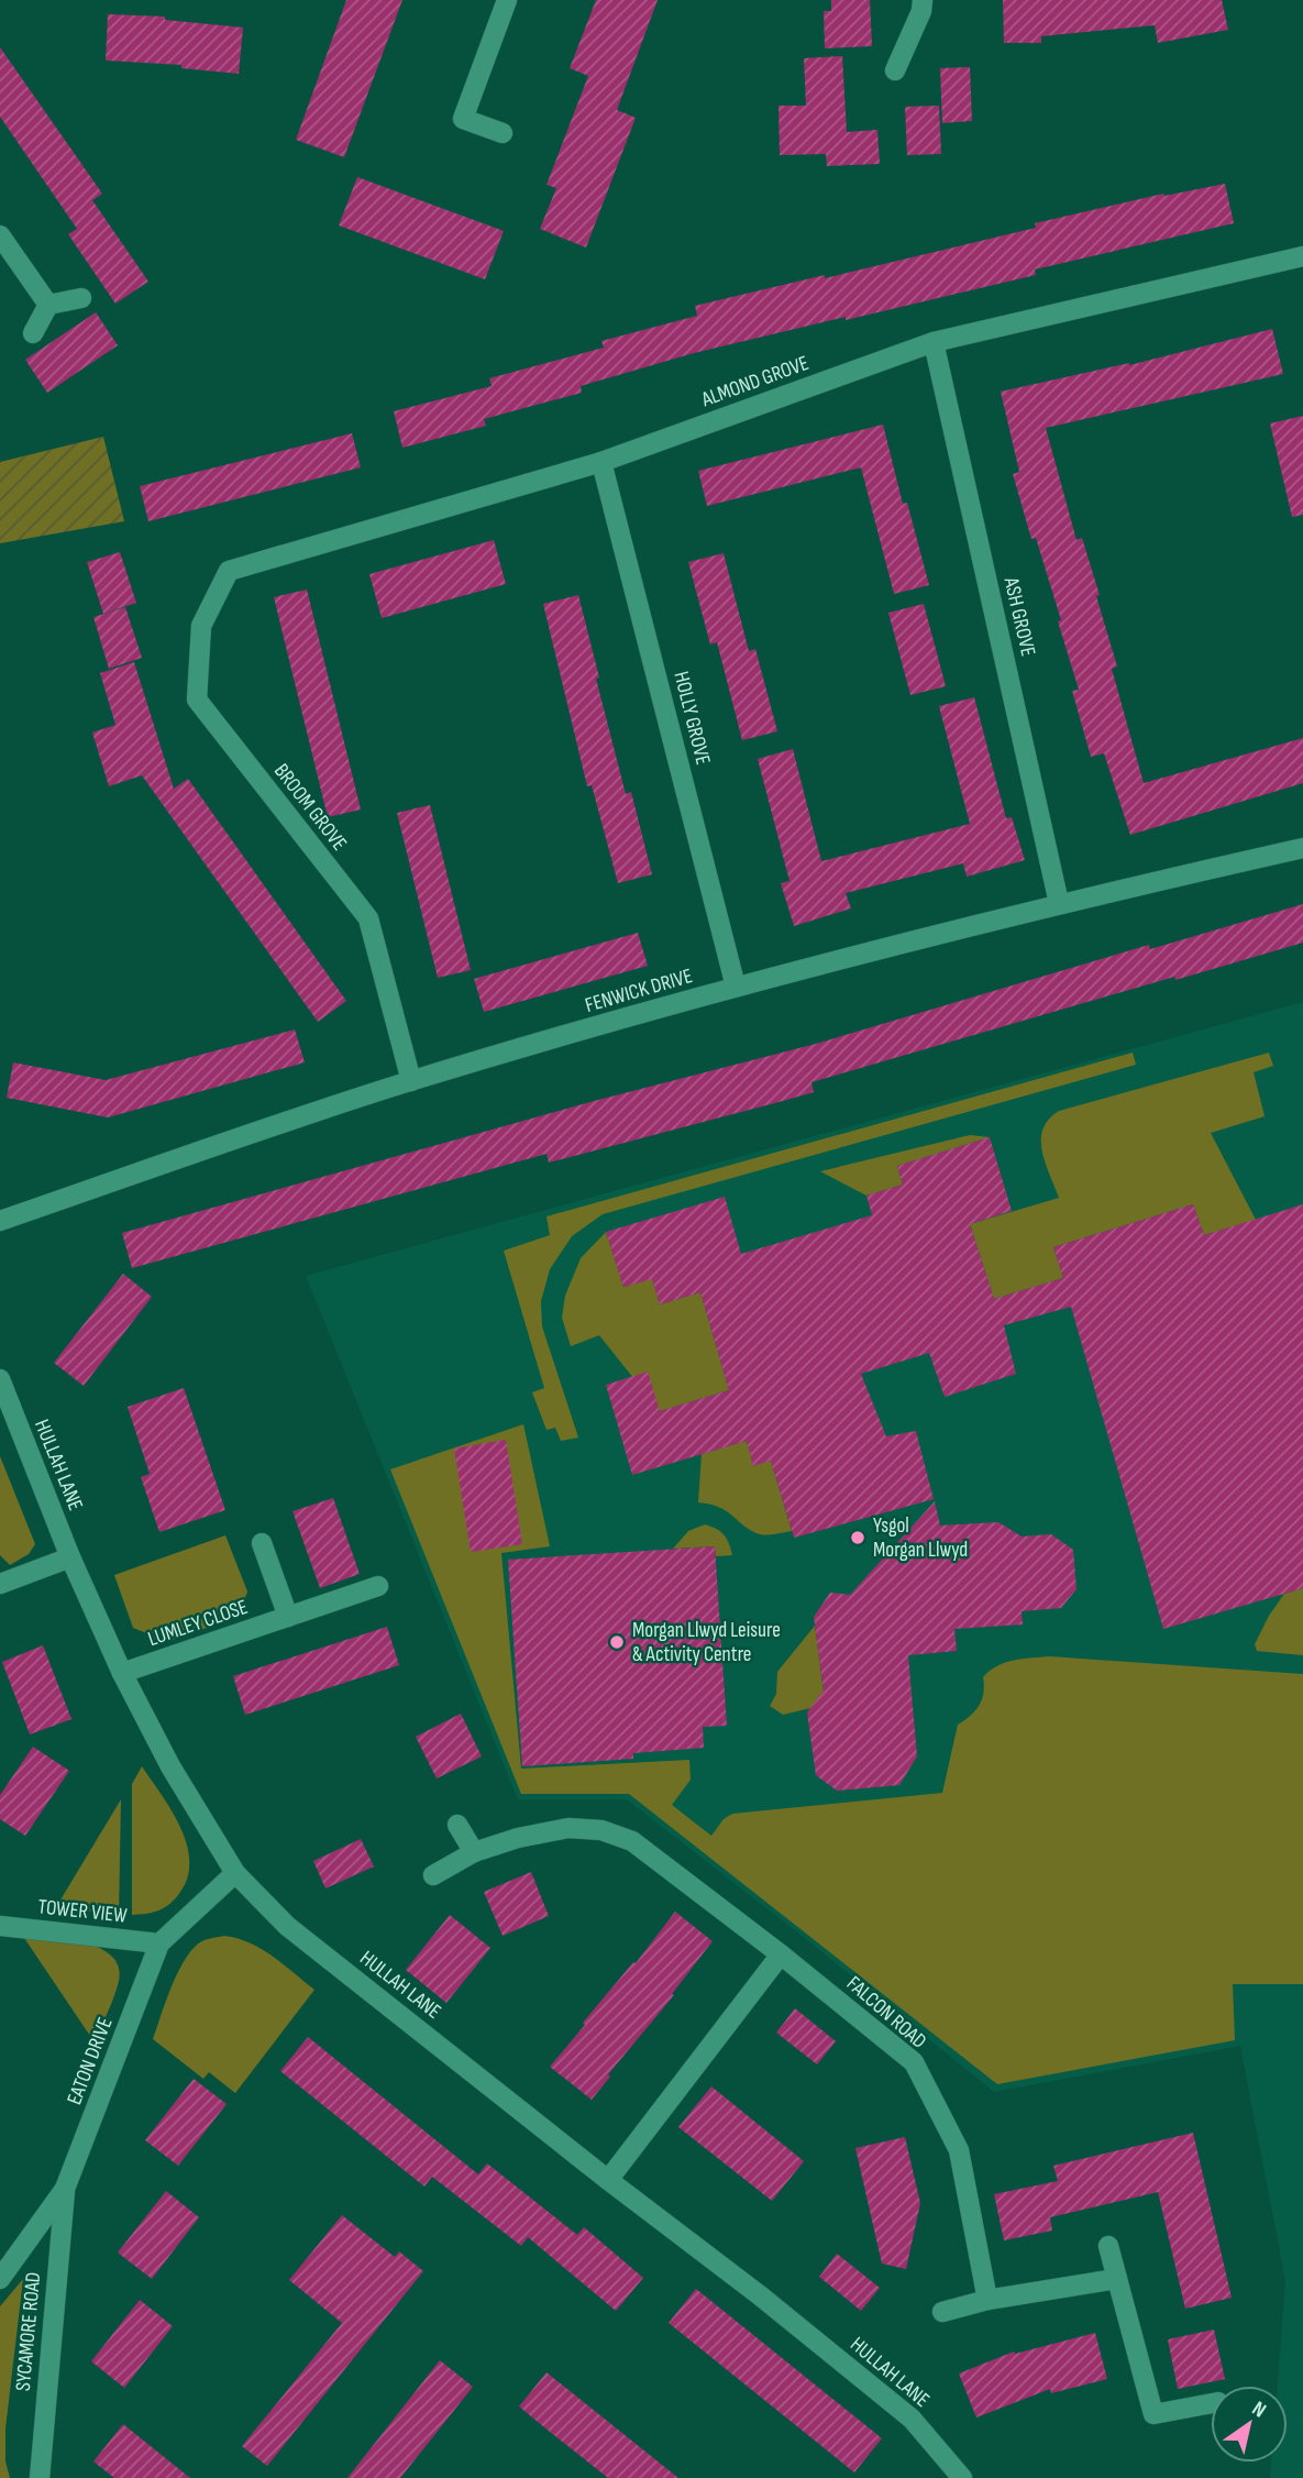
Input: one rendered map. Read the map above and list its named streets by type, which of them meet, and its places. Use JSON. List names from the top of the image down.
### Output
{
  "streets": {
    "street": [
      "ALMOND GROVE",
      "ASH GROVE",
      "HOLLY GROVE",
      "BROOM GROVE",
      "FENWICK DRIVE",
      "HULLAH LANE",
      "LUMLEY CLOSE",
      "TOWER VIEW",
      "FALCON ROAD",
      "EATON DRIVE",
      "SYCAMORE ROAD"
    ]
  },
  "crossings": [
    ["ALMOND GROVE", "ASH GROVE"],
    ["ALMOND GROVE", "HOLLY GROVE"],
    ["ALMOND GROVE", "BROOM GROVE"],
    ["ASH GROVE", "FENWICK DRIVE"],
    ["HOLLY GROVE", "FENWICK DRIVE"],
    ["BROOM GROVE", "FENWICK DRIVE"],
    ["HULLAH LANE", "LUMLEY CLOSE"],
    ["HULLAH LANE", "EATON DRIVE"],
    ["TOWER VIEW", "EATON DRIVE"],
    ["EATON DRIVE", "SYCAMORE ROAD"]
  ],
  "places": ["Ysgol Morgan Llwyd", "Morgan Llwyd Leisure & Activity Centre"],
  "north": "top right"
}
